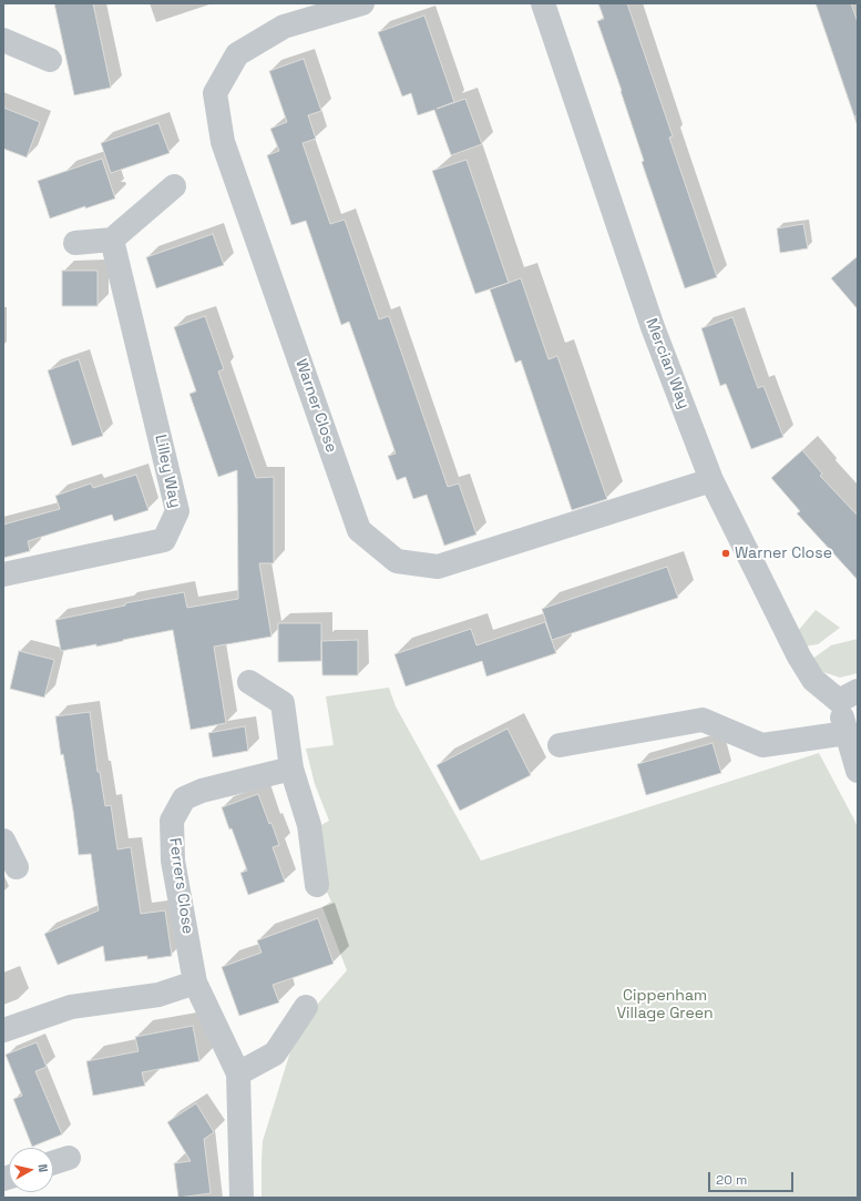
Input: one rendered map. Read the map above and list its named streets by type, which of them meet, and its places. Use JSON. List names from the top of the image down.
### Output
{
  "streets": {
    "street": [
      "Mercian Way",
      "Warner Close",
      "Lilley Way",
      "Ferrers Close"
    ]
  },
  "crossings": [
    ["Mercian Way", "Warner Close"]
  ],
  "parks": ["Cippenham Village Green"],
  "places": ["Warner Close"],
  "scale_bar": "20 m",
  "north": "right"
}
